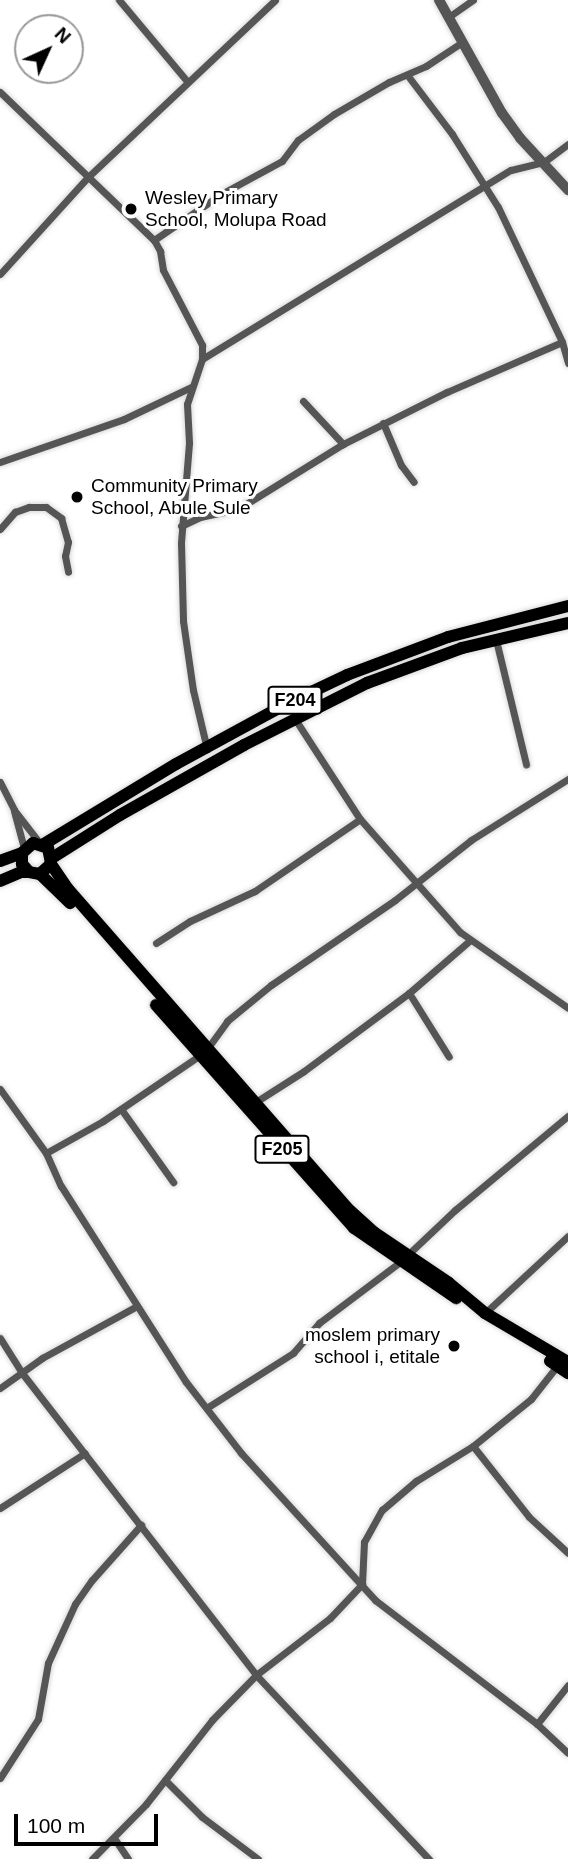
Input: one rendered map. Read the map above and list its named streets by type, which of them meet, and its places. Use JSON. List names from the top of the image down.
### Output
{
  "streets": {
    "main road": ["F204", "F205"]
  },
  "crossings": [
    ["F204", "F205"]
  ],
  "places": ["Wesley Primary School, Molupa Road", "Community Primary School, Abule Sule", "moslem primary school i, etitale"],
  "scale_bar": "100 m",
  "north": "top right"
}
